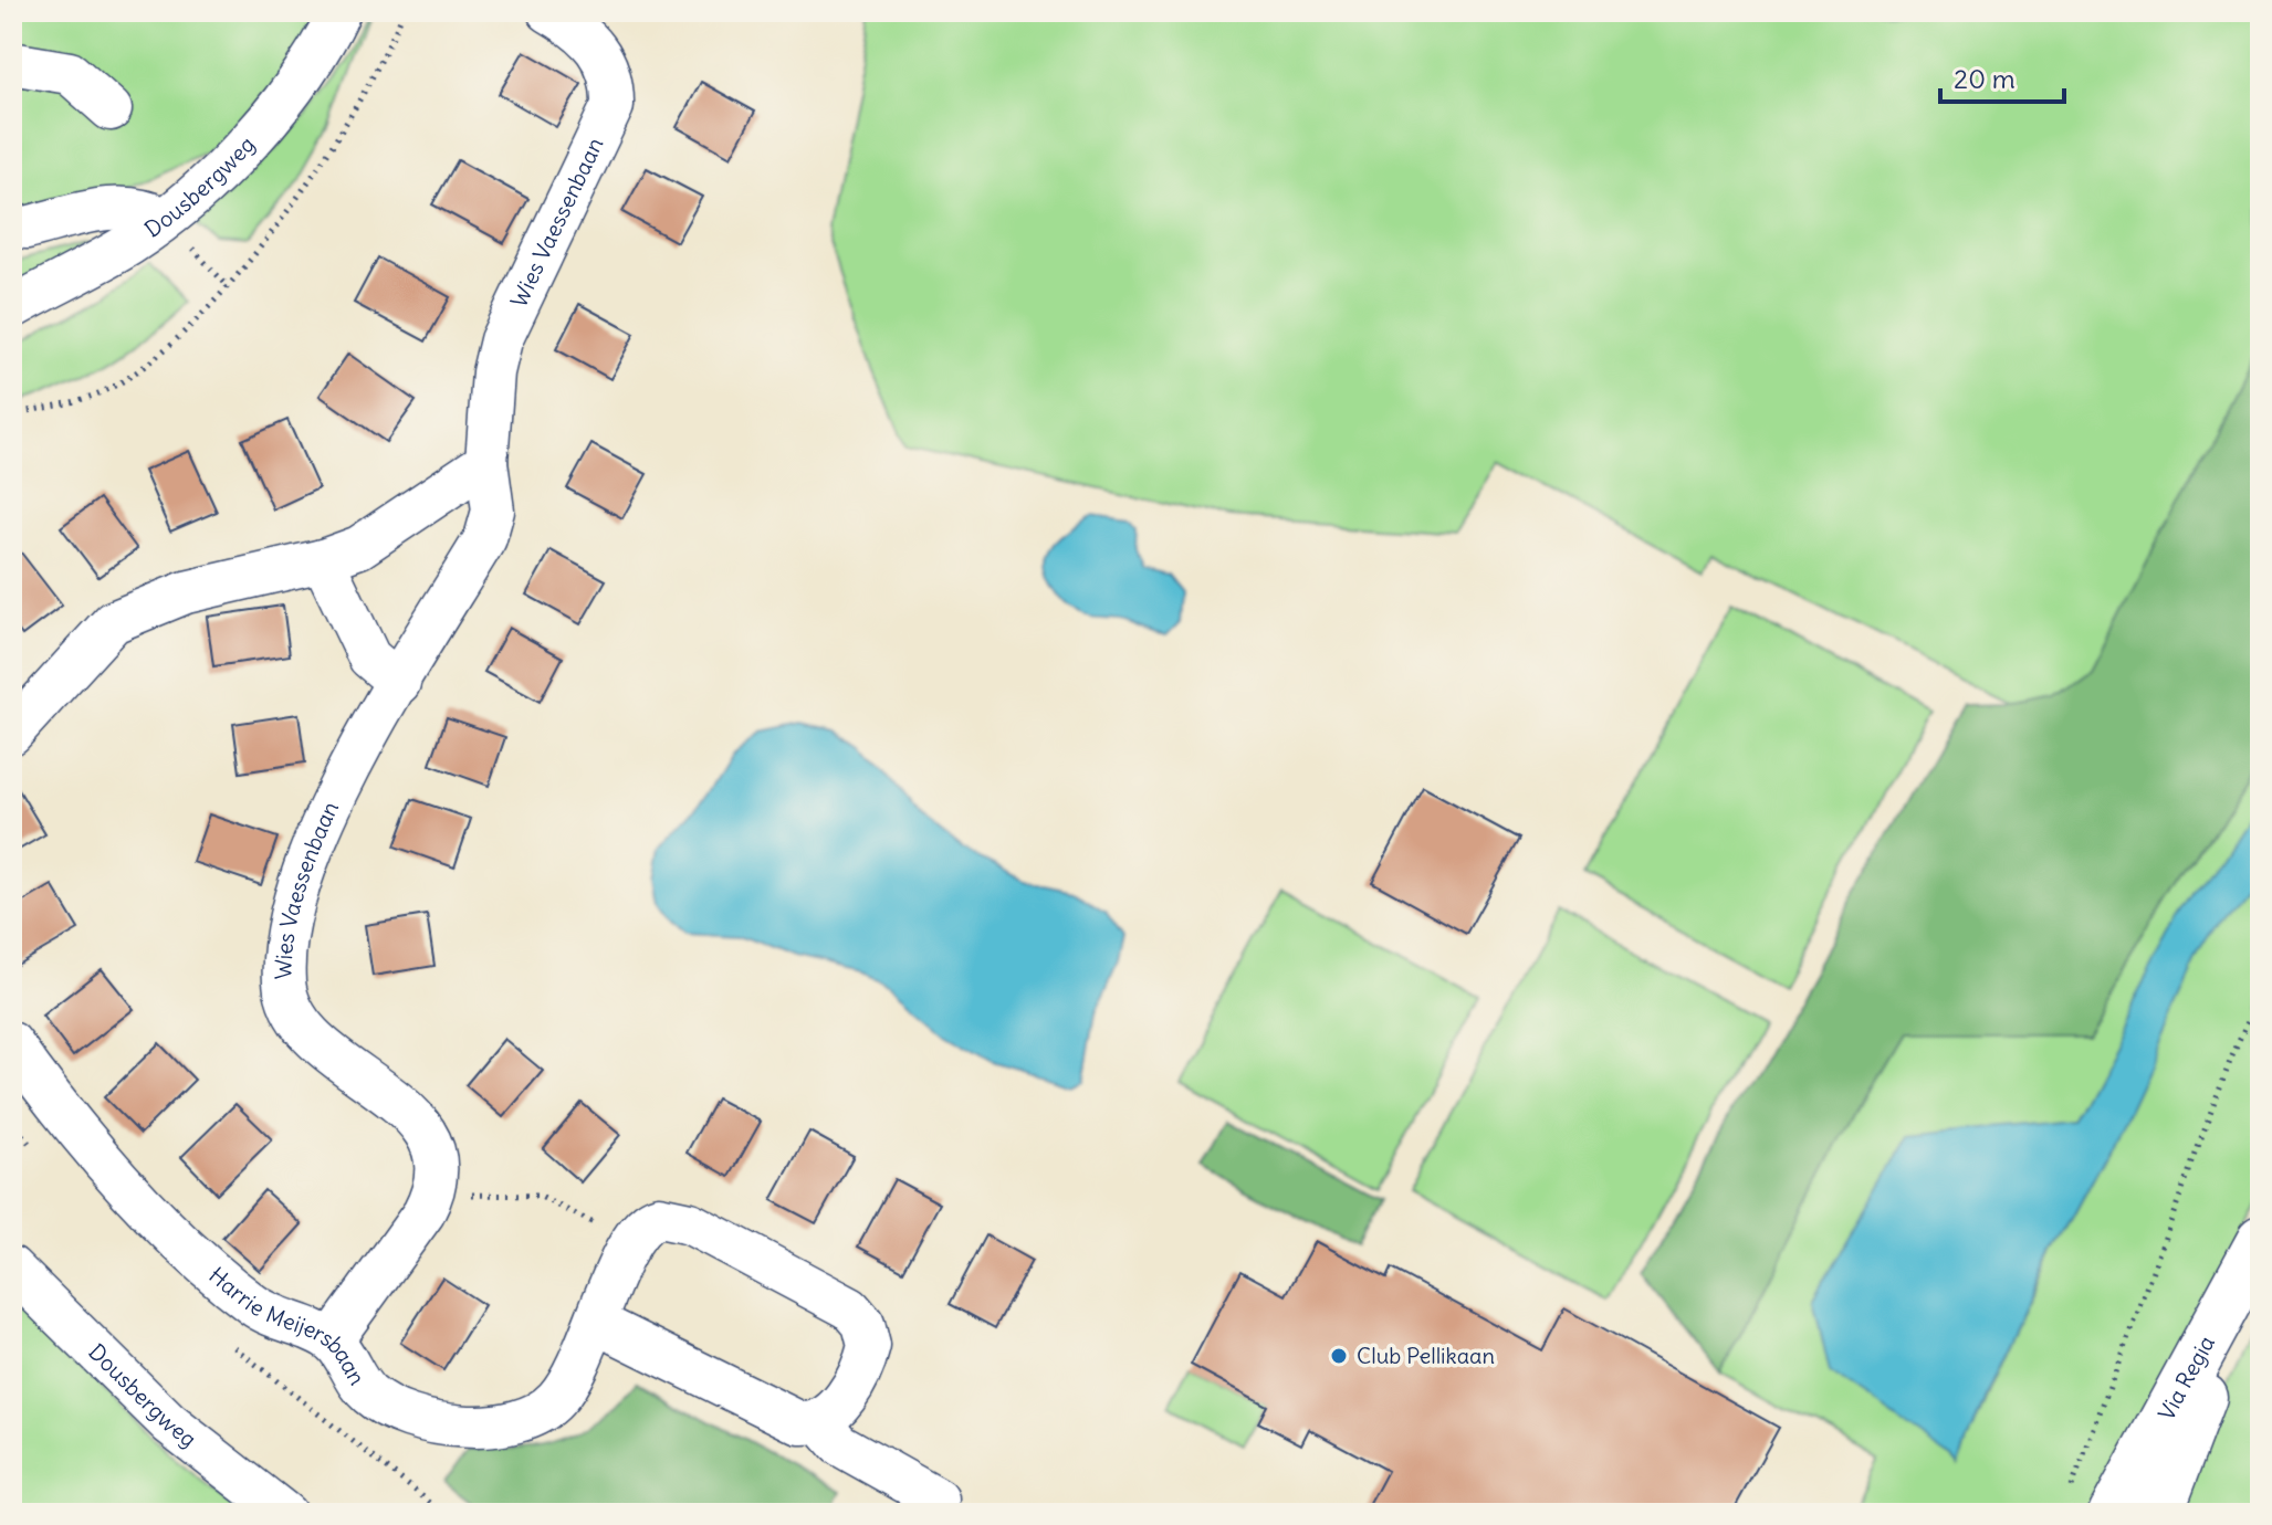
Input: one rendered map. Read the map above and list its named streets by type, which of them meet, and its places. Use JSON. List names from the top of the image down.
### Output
{
  "streets": {
    "main road": ["Via Regia"],
    "street": ["Dousbergweg", "Wies Vaessenbaan", "Harrie Meijersbaan"]
  },
  "places": ["Club Pellikaan"],
  "scale_bar": "20 m"
}
